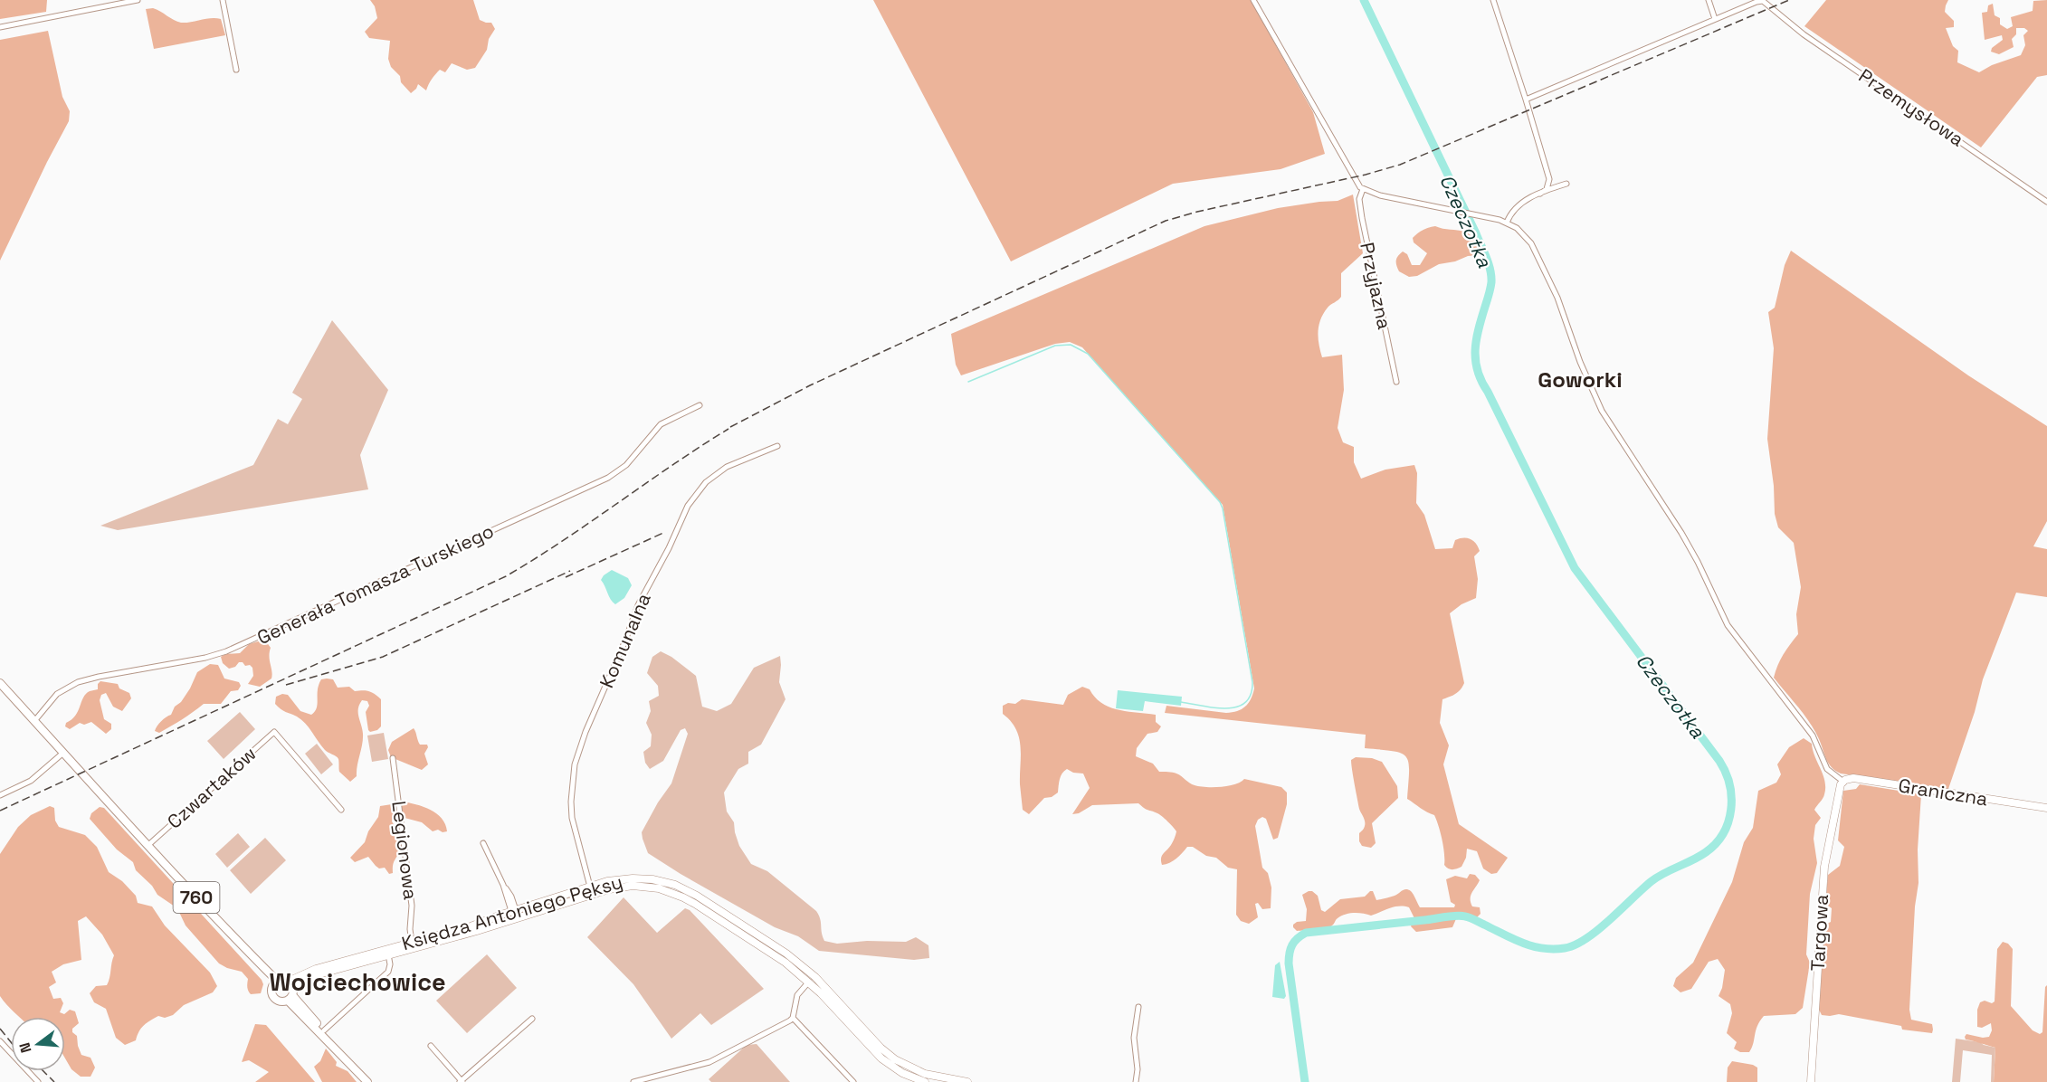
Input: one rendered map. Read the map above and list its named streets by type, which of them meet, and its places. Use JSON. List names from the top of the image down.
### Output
{
  "streets": {
    "main road": [
      "Graniczna",
      "760",
      "Księdza Antoniego Pęksy",
      "Targowa"
    ],
    "street": [
      "Przemysłowa",
      "Przyjazna",
      "Generała Tomasza Turskiego",
      "Komunalna",
      "Czwartaków",
      "Legionowa"
    ]
  },
  "crossings": [
    ["Generała Tomasza Turskiego", "760"],
    ["Komunalna", "Księdza Antoniego Pęksy"],
    ["Czwartaków", "760"],
    ["Graniczna", "Targowa"],
    ["Legionowa", "Księdza Antoniego Pęksy"],
    ["760", "Księdza Antoniego Pęksy"]
  ],
  "districts": ["Goworki", "Wojciechowice"],
  "water": ["Czeczotka"],
  "north": "left"
}
